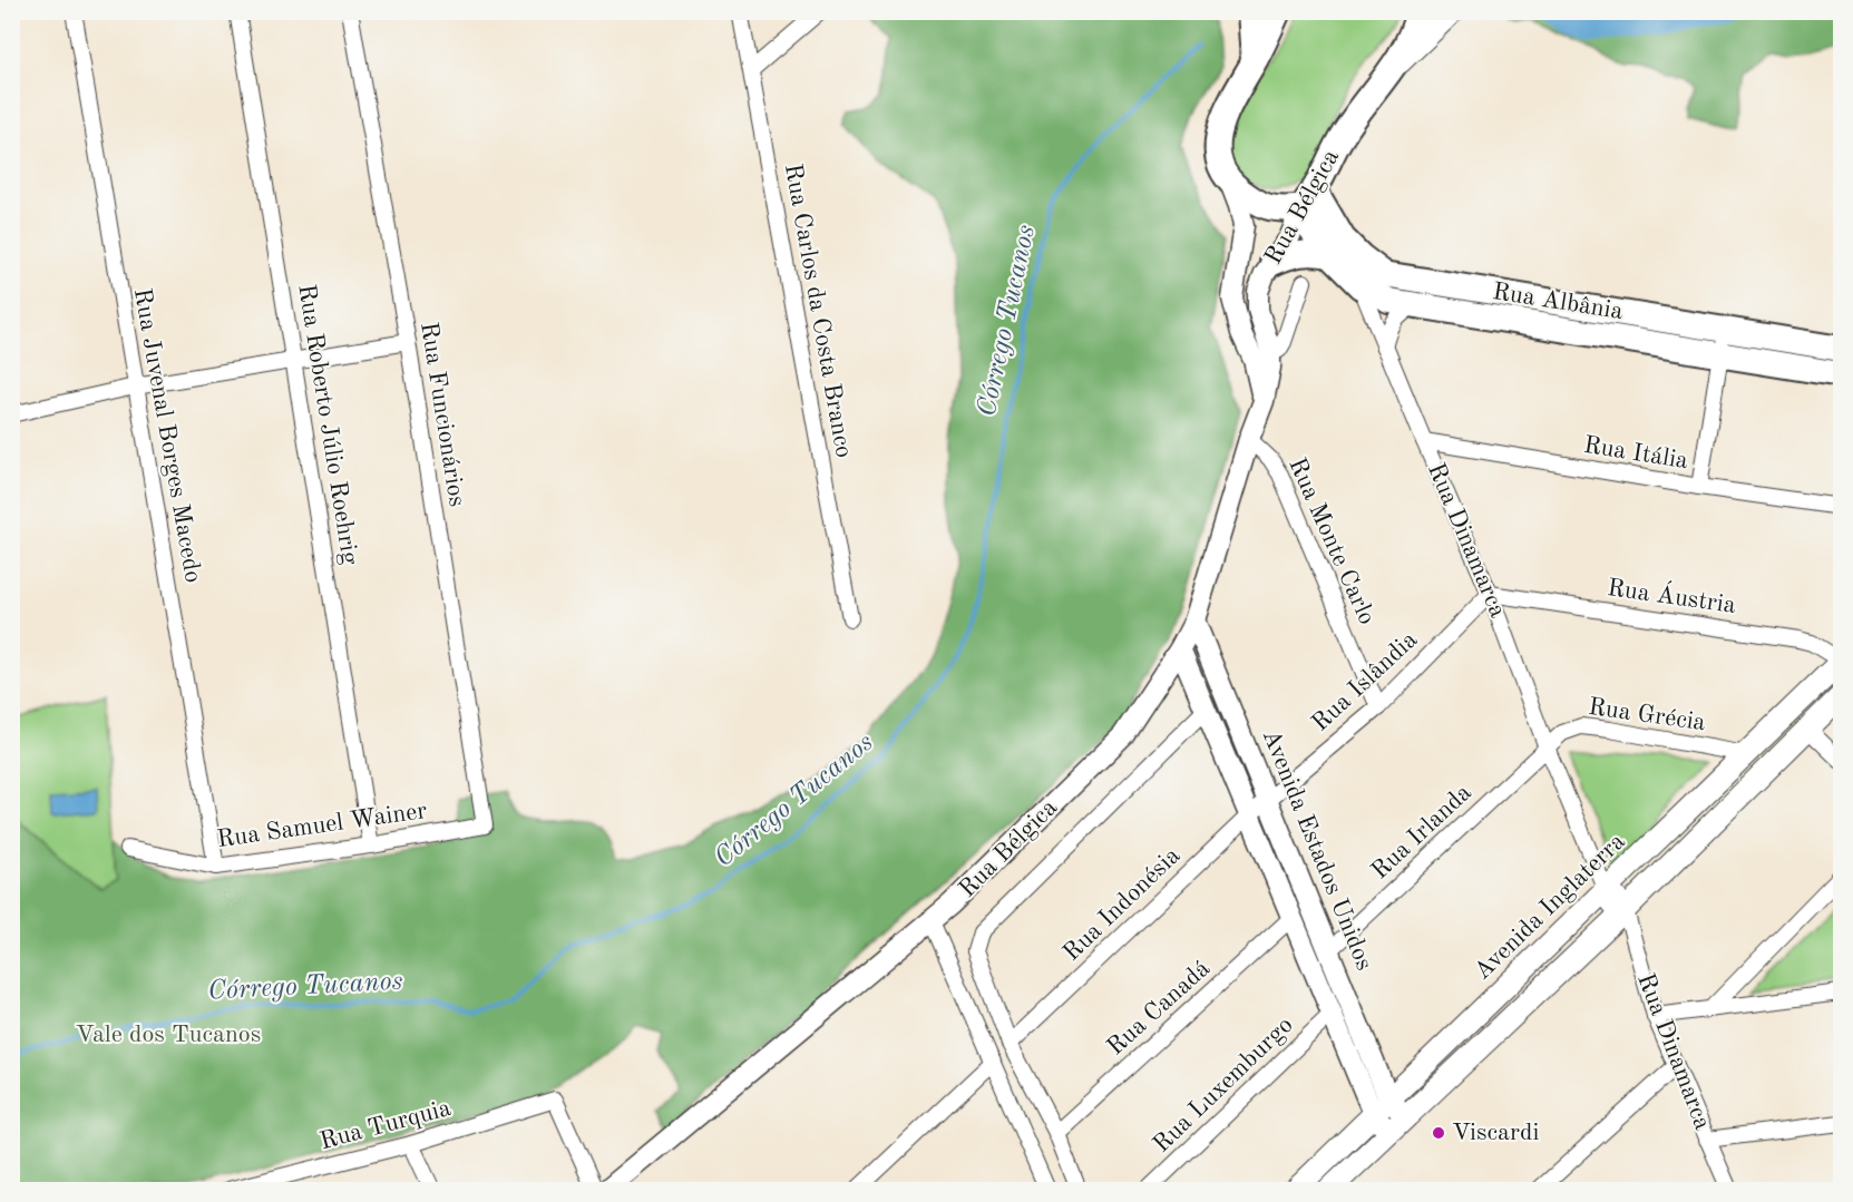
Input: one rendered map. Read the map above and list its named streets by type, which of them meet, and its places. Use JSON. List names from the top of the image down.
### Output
{
  "streets": {
    "main road": [
      "Rua Bélgica",
      "Rua Albânia",
      "Rua Dinamarca",
      "Avenida Inglaterra"
    ],
    "street": [
      "Rua Carlos da Costa Branco",
      "Rua Funcionários",
      "Rua Roberto Júlio Roehrig",
      "Rua Juvenal Borges Macedo",
      "Rua Itália",
      "Rua Monte Carlo",
      "Rua Áustria",
      "Rua Islândia",
      "Rua Grécia",
      "Rua Samuel Wainer",
      "Rua Irlanda",
      "Avenida Estados Unidos",
      "Rua Indonésia",
      "Rua Canadá",
      "Rua Luxemburgo",
      "Rua Turquia"
    ]
  },
  "crossings": [
    ["Rua Bélgica", "Rua Albânia"],
    ["Rua Bélgica", "Rua Dinamarca"],
    ["Rua Bélgica", "Rua Monte Carlo"],
    ["Rua Bélgica", "Avenida Estados Unidos"],
    ["Rua Albânia", "Rua Dinamarca"],
    ["Rua Funcionários", "Rua Samuel Wainer"],
    ["Rua Roberto Júlio Roehrig", "Rua Samuel Wainer"],
    ["Rua Juvenal Borges Macedo", "Rua Samuel Wainer"],
    ["Rua Itália", "Rua Dinamarca"],
    ["Rua Dinamarca", "Rua Áustria"],
    ["Rua Dinamarca", "Rua Islândia"],
    ["Rua Dinamarca", "Rua Grécia"],
    ["Rua Dinamarca", "Rua Irlanda"],
    ["Rua Dinamarca", "Avenida Inglaterra"],
    ["Rua Monte Carlo", "Rua Islândia"],
    ["Rua Áustria", "Rua Islândia"],
    ["Rua Áustria", "Avenida Inglaterra"],
    ["Rua Islândia", "Avenida Estados Unidos"],
    ["Rua Islândia", "Rua Indonésia"],
    ["Rua Grécia", "Rua Irlanda"],
    ["Rua Grécia", "Avenida Inglaterra"],
    ["Rua Irlanda", "Avenida Estados Unidos"],
    ["Avenida Estados Unidos", "Rua Indonésia"],
    ["Avenida Estados Unidos", "Avenida Inglaterra"],
    ["Avenida Estados Unidos", "Rua Canadá"],
    ["Avenida Estados Unidos", "Rua Luxemburgo"]
  ],
  "water": ["Córrego Tucanos"],
  "parks": ["Vale dos Tucanos"],
  "places": ["Viscardi"]
}
